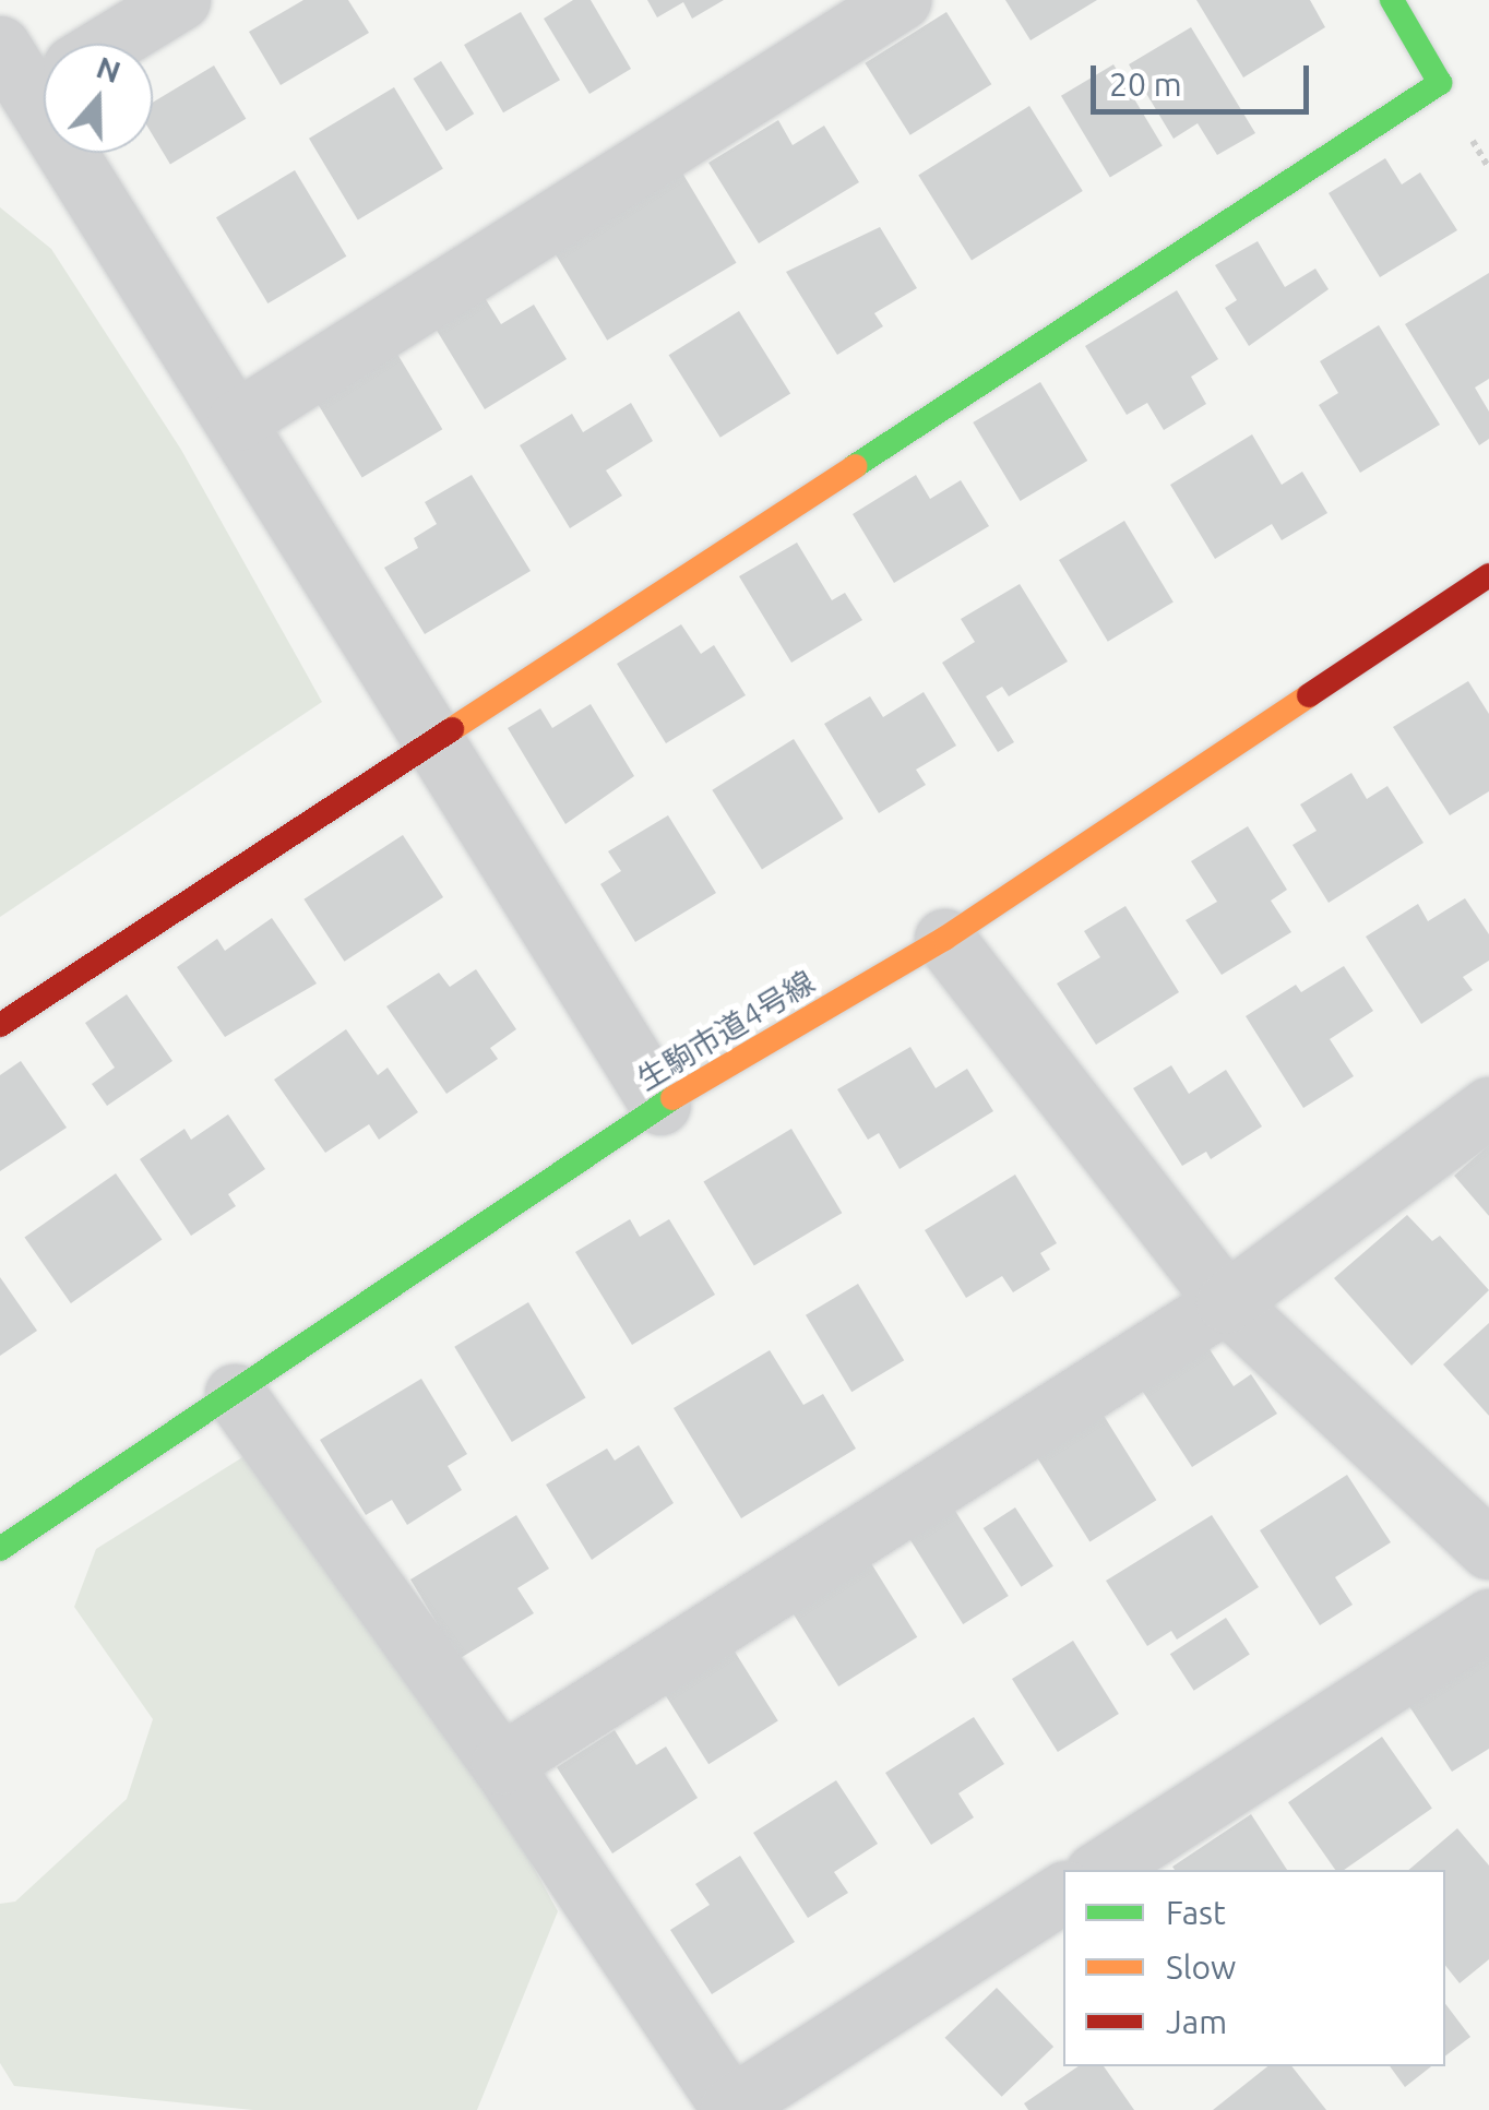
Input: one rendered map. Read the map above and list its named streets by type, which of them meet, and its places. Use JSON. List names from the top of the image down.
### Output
{
  "streets": {
    "street": ["生駒市道4号線"]
  },
  "legend": ["Fast", "Slow", "Jam"],
  "scale_bar": "20 m",
  "north": "top"
}
